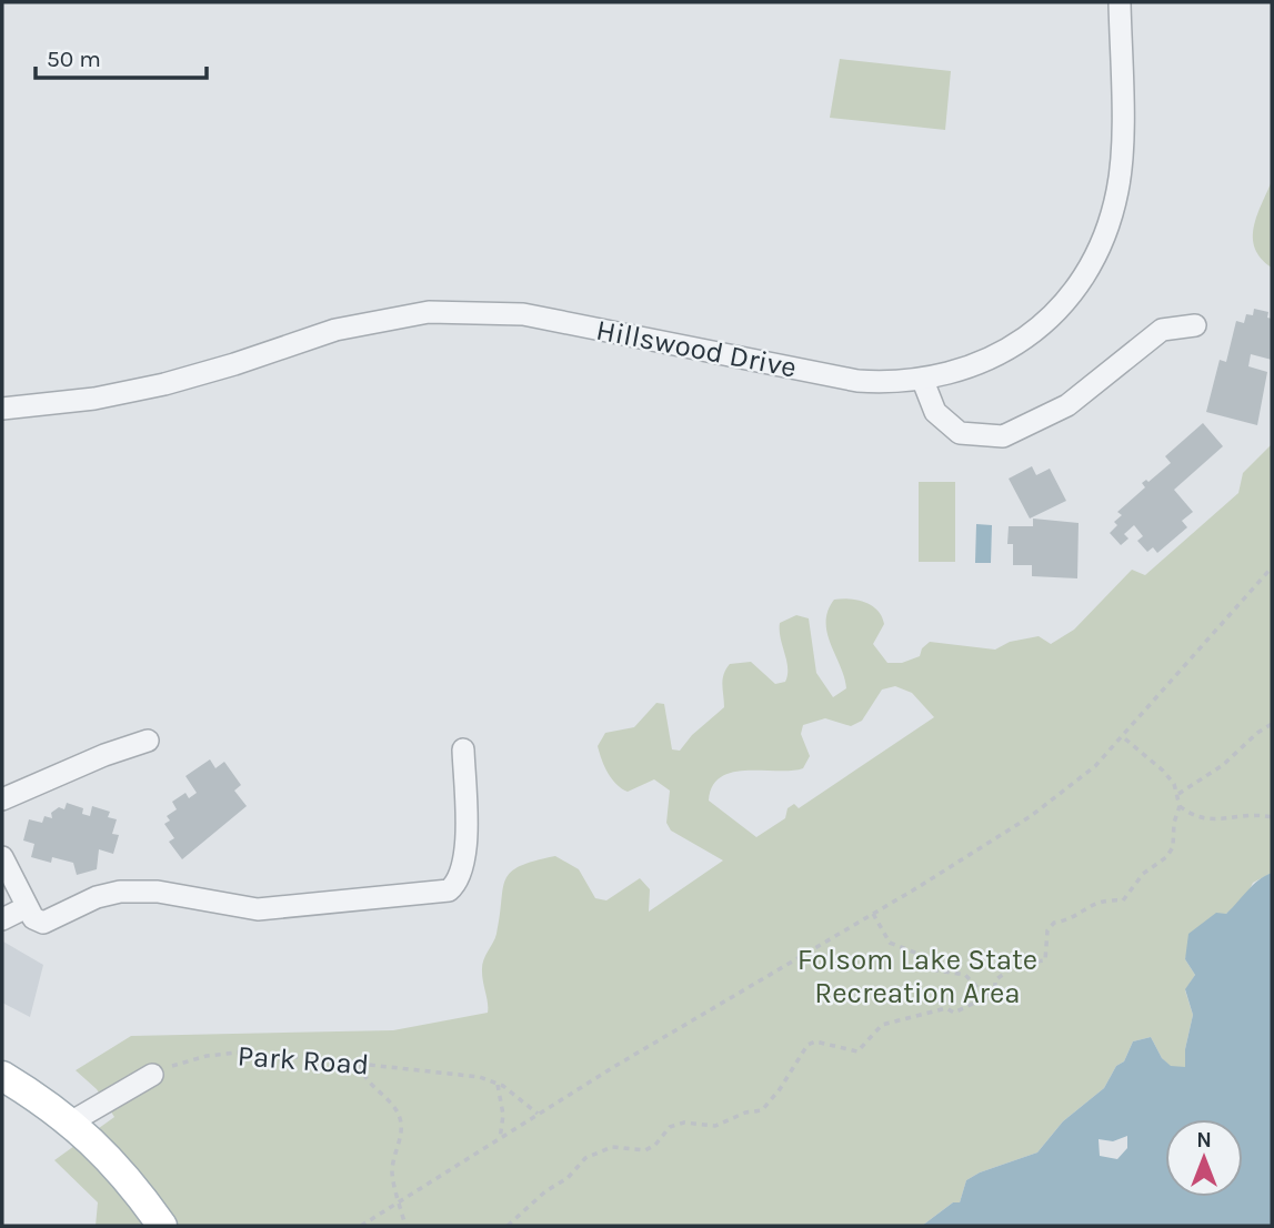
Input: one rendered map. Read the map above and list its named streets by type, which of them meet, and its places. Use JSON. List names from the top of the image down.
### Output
{
  "streets": {
    "street": ["Hillswood Drive"],
    "path": ["Park Road"]
  },
  "parks": ["Folsom Lake State Recreation Area"],
  "scale_bar": "50 m",
  "north": "top"
}
